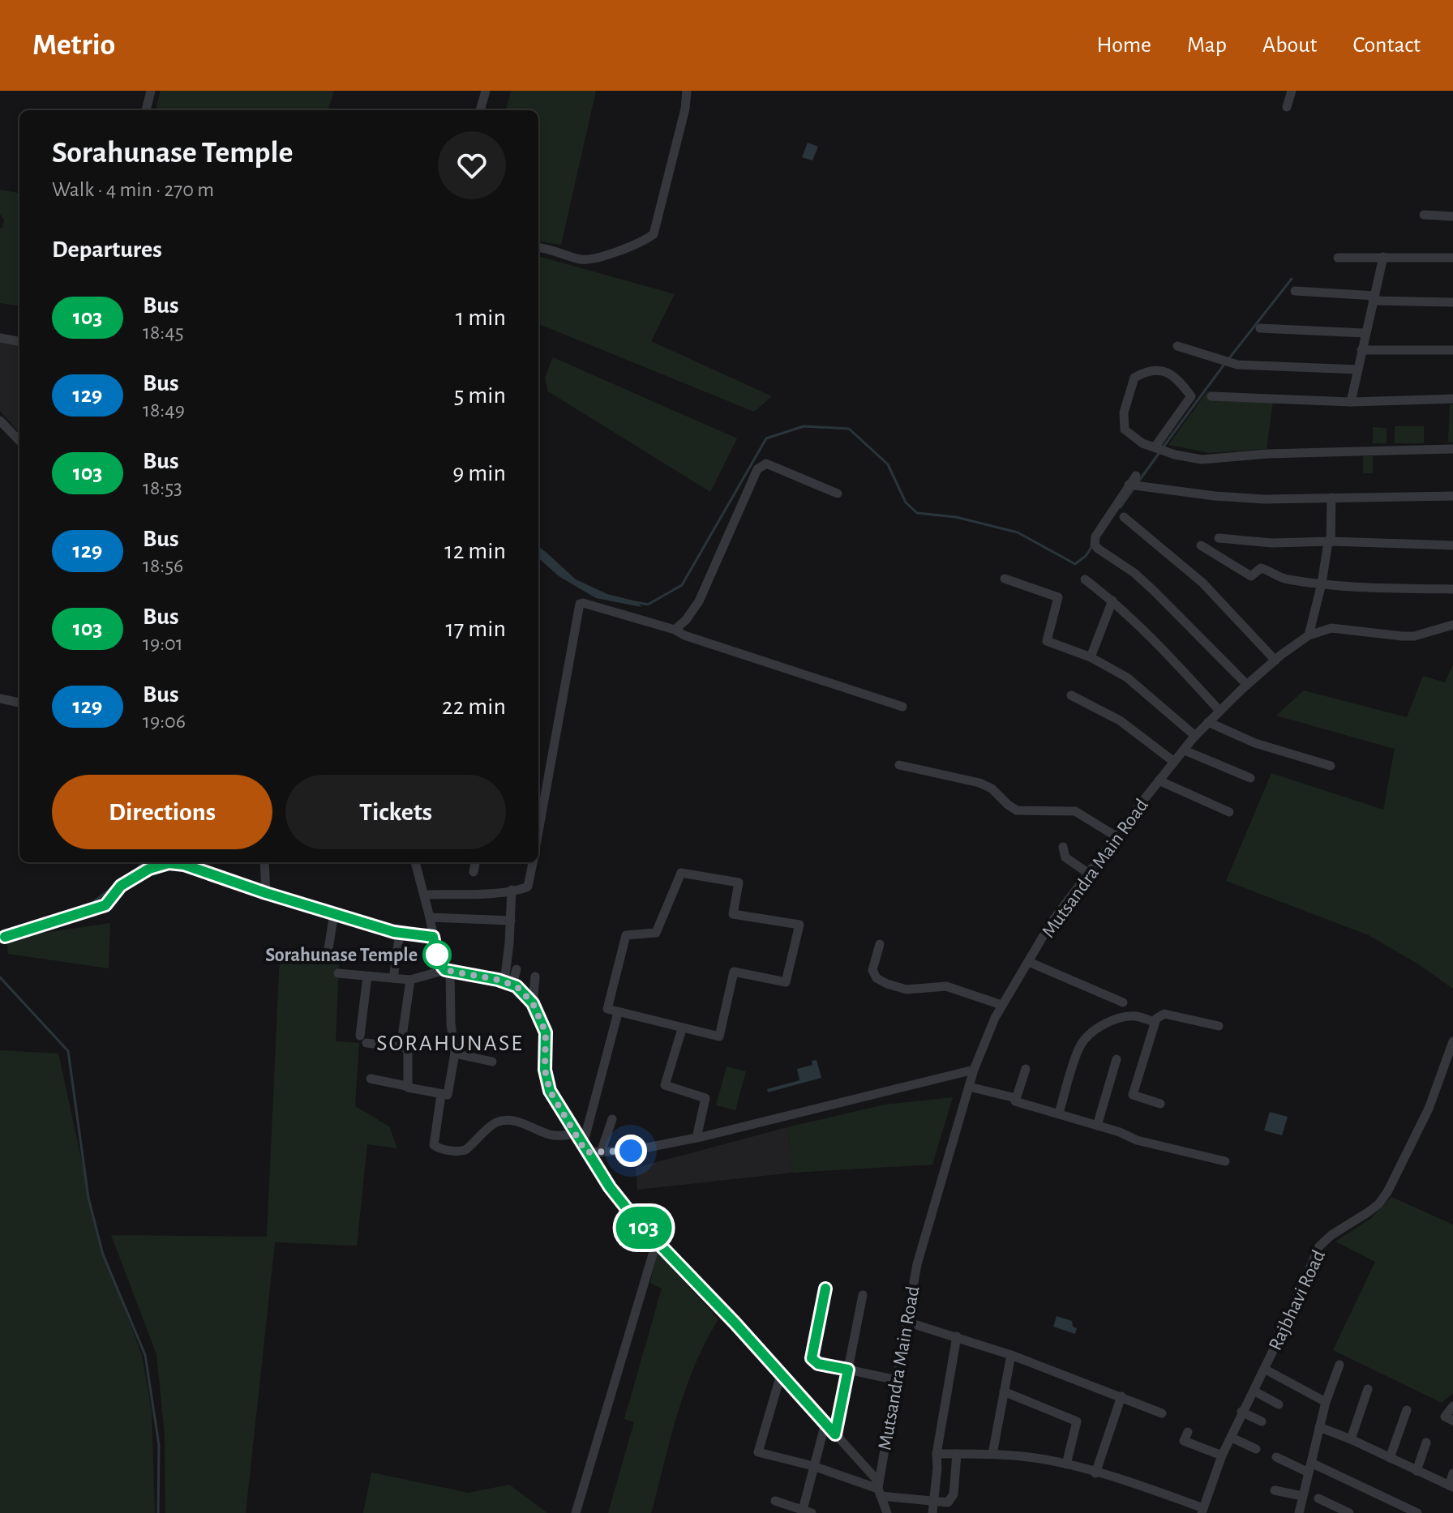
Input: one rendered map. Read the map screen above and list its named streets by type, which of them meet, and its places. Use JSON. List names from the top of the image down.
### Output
{
  "streets": {
    "street": ["Mutsandra Main Road", "Rajbhavi Road"]
  },
  "districts": ["SORAHUNASE"],
  "places": ["Sorahunase Temple"],
  "lines": ["bus line 103"],
  "page": {
    "header": "Metrio",
    "nav": [
      "Home",
      "Map",
      "About",
      "Contact"
    ],
    "on_map": "103",
    "heading": [
      ["Sorahunase Temple", "Walk · 4 min · 270 m"],
      "Departures"
    ],
    "list": [
      {
        "mark": "103",
        "name": "Bus",
        "note": "18:45",
        "value": "1 min"
      },
      {
        "mark": "129",
        "name": "Bus",
        "note": "18:49",
        "value": "5 min"
      },
      {
        "mark": "103",
        "name": "Bus",
        "note": "18:53",
        "value": "9 min"
      },
      {
        "mark": "129",
        "name": "Bus",
        "note": "18:56",
        "value": "12 min"
      },
      {
        "mark": "103",
        "name": "Bus",
        "note": "19:01",
        "value": "17 min"
      },
      {
        "mark": "129",
        "name": "Bus",
        "note": "19:06",
        "value": "22 min"
      }
    ],
    "buttons": ["Directions", "Tickets"]
  }
}
